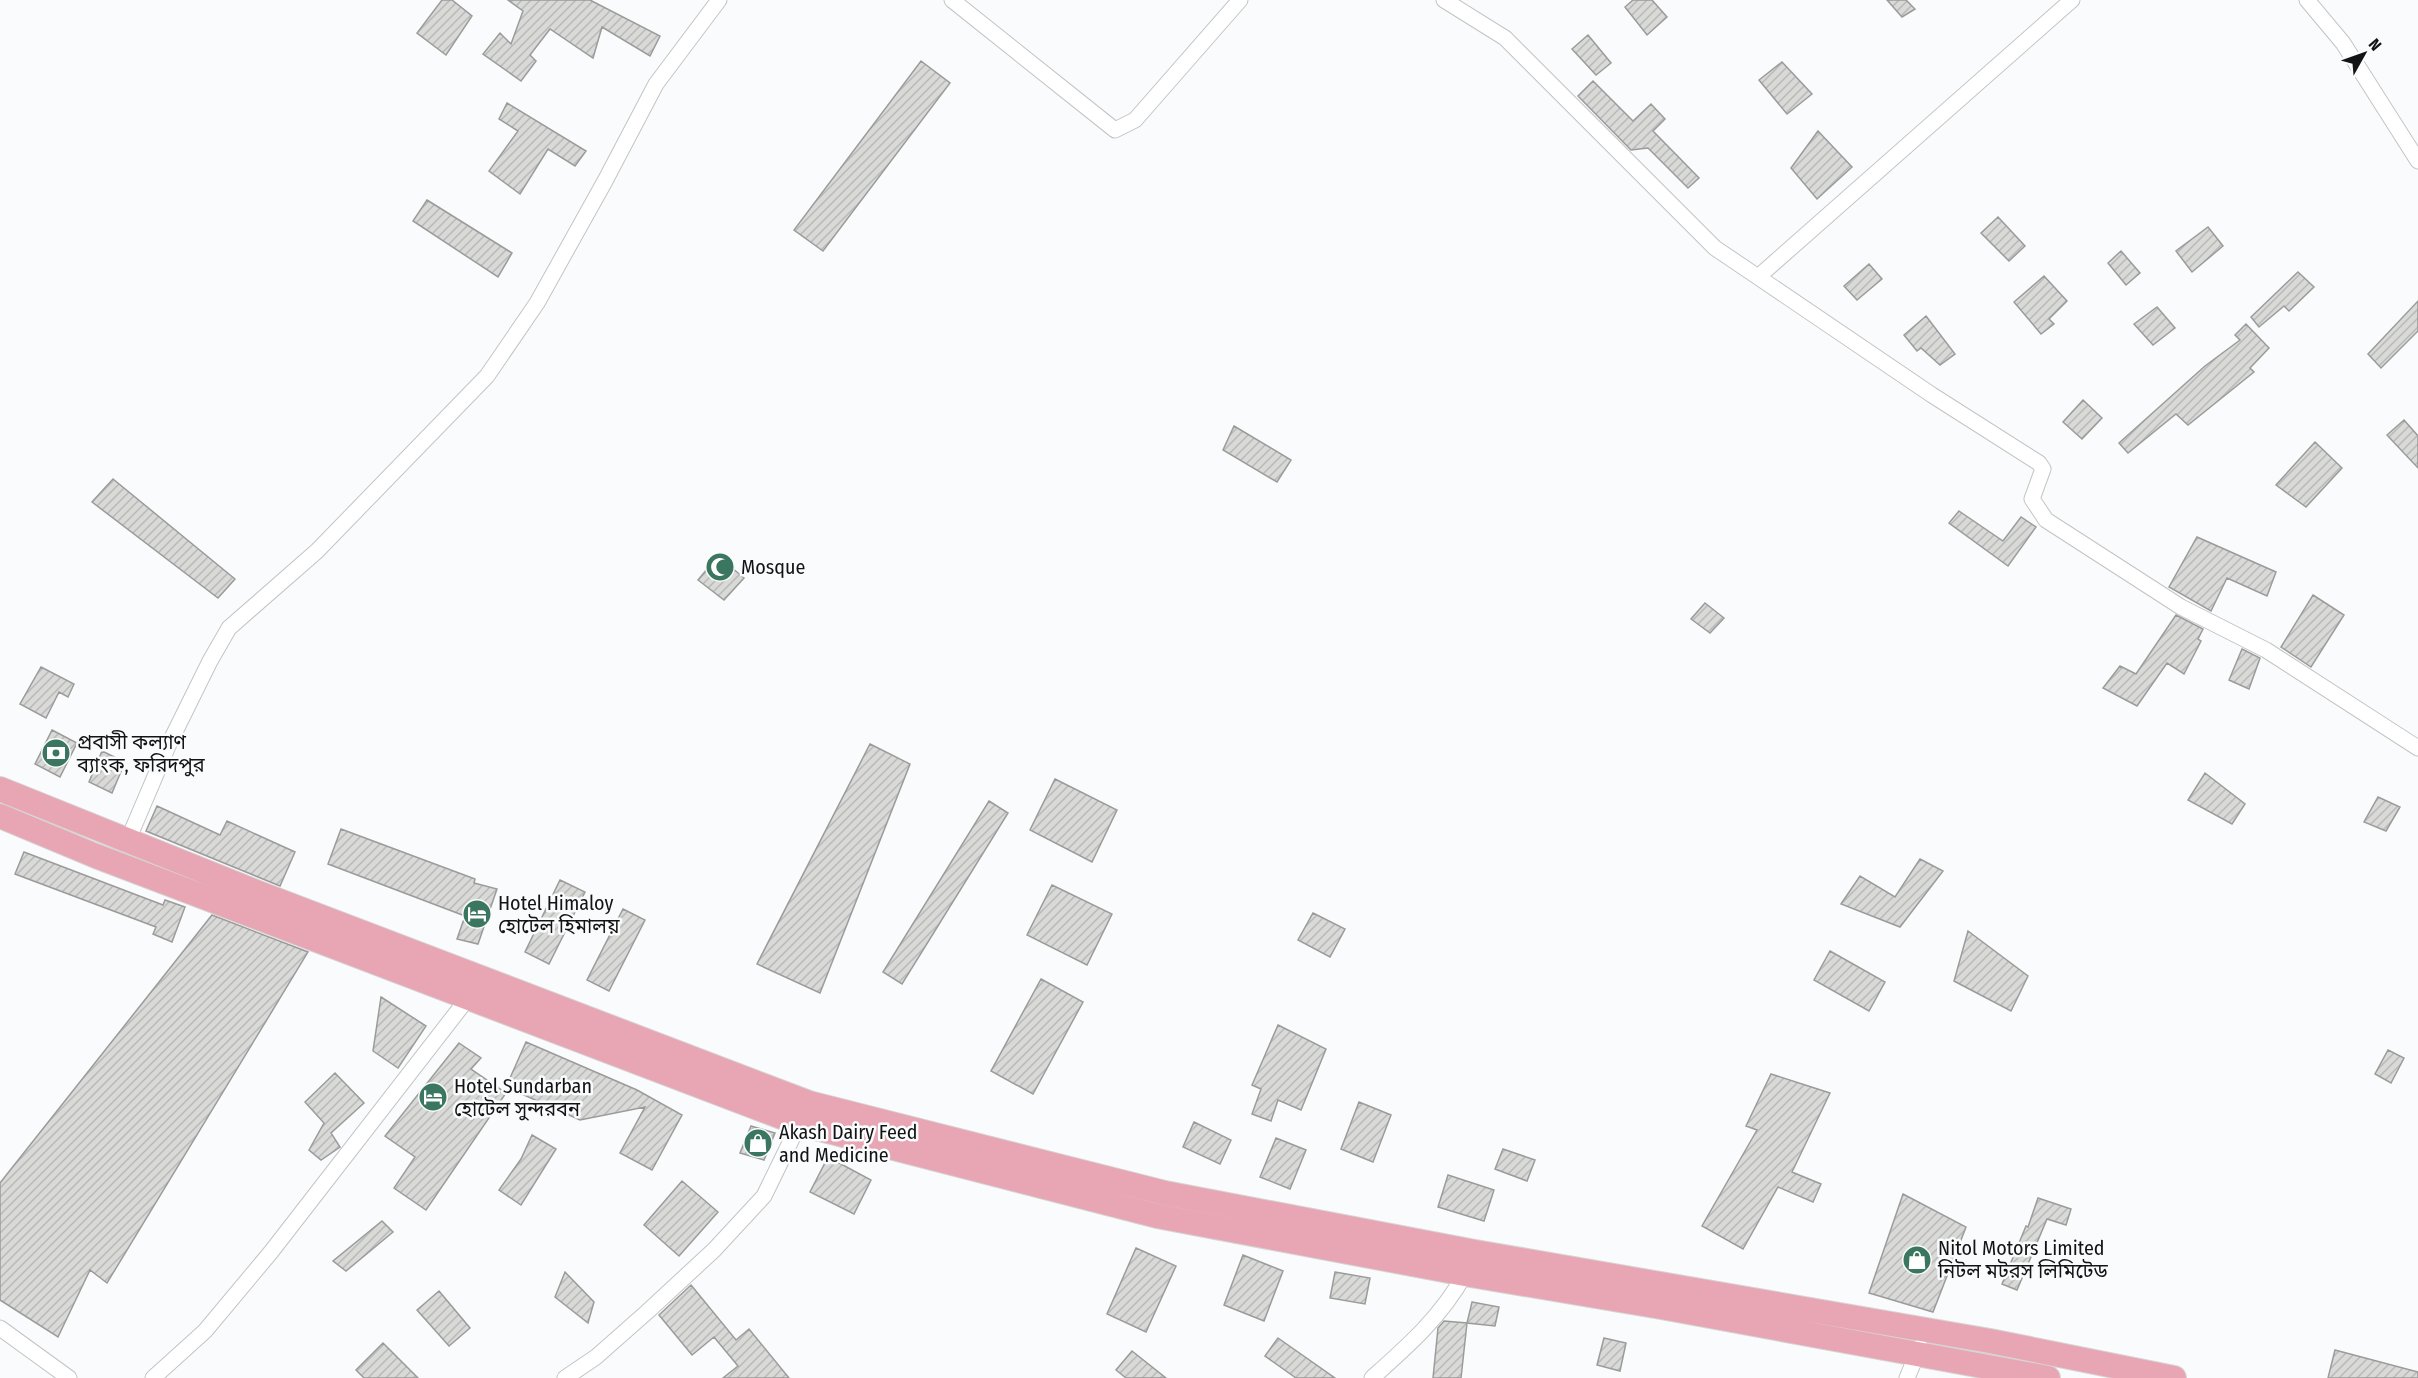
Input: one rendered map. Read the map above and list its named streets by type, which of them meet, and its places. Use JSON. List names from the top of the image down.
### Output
{
  "places": {
    "mosque": ["Mosque"],
    "bank": ["প্রবাসী কল্যাণ ব্যাংক, ফরিদপুর"],
    "hotel": ["Hotel Himaloy হোটেল হিমালয়", "Hotel Sundarban হোটেল সুন্দরবন"],
    "shop": ["Akash Dairy Feed and Medicine", "Nitol Motors Limited নিটল মটরস লিমিটেড"]
  },
  "north": "top right"
}
